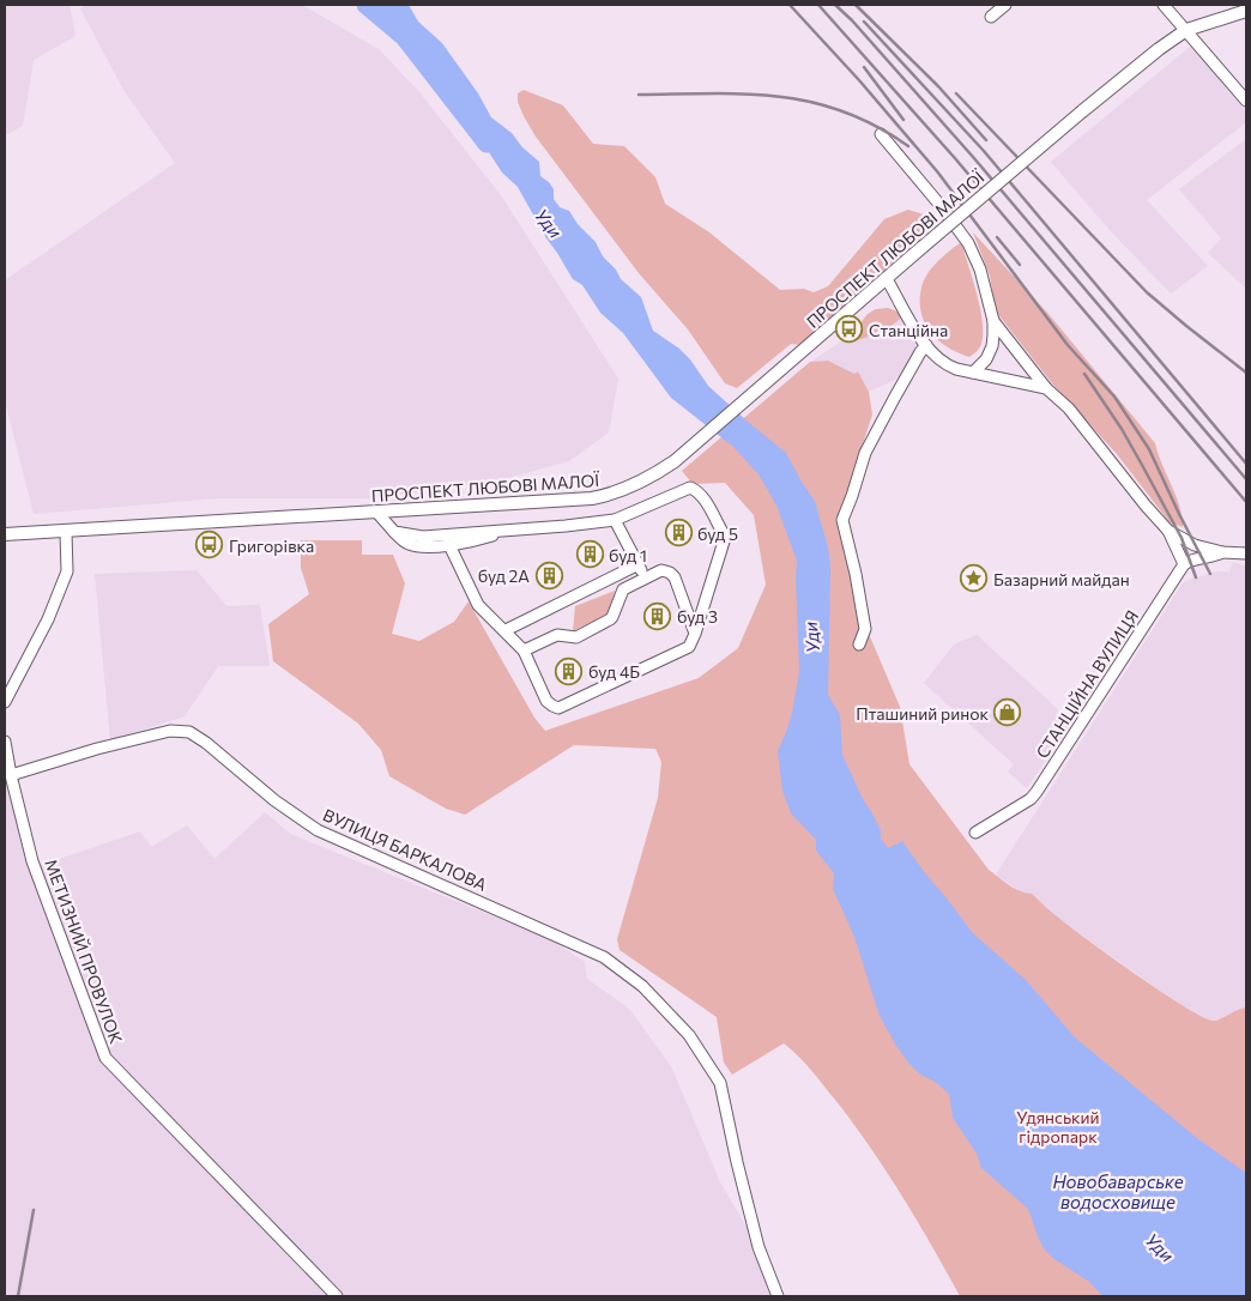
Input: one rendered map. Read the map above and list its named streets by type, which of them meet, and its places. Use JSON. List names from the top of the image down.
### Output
{
  "streets": {
    "main road": ["ПРОСПЕКТ ЛЮБОВІ МАЛОЇ"],
    "street": ["СТАНЦІЙНА ВУЛИЦЯ", "ВУЛИЦЯ БАРКАЛОВА", "МЕТИЗНИЙ ПРОВУЛОК"]
  },
  "crossings": [
    ["ВУЛИЦЯ БАРКАЛОВА", "МЕТИЗНИЙ ПРОВУЛОК"]
  ],
  "water": ["Уди", "Новобаварське водосховище"],
  "parks": ["Удянський гідропарк"],
  "places": {
    "bus stop": ["Станційна", "Григорівка"],
    "building": [
      "буд 5",
      "буд 1",
      "буд 2А",
      "буд 3",
      "буд 4Б"
    ],
    "place": ["Базарний майдан"],
    "shop": ["Пташиний ринок"]
  }
}
